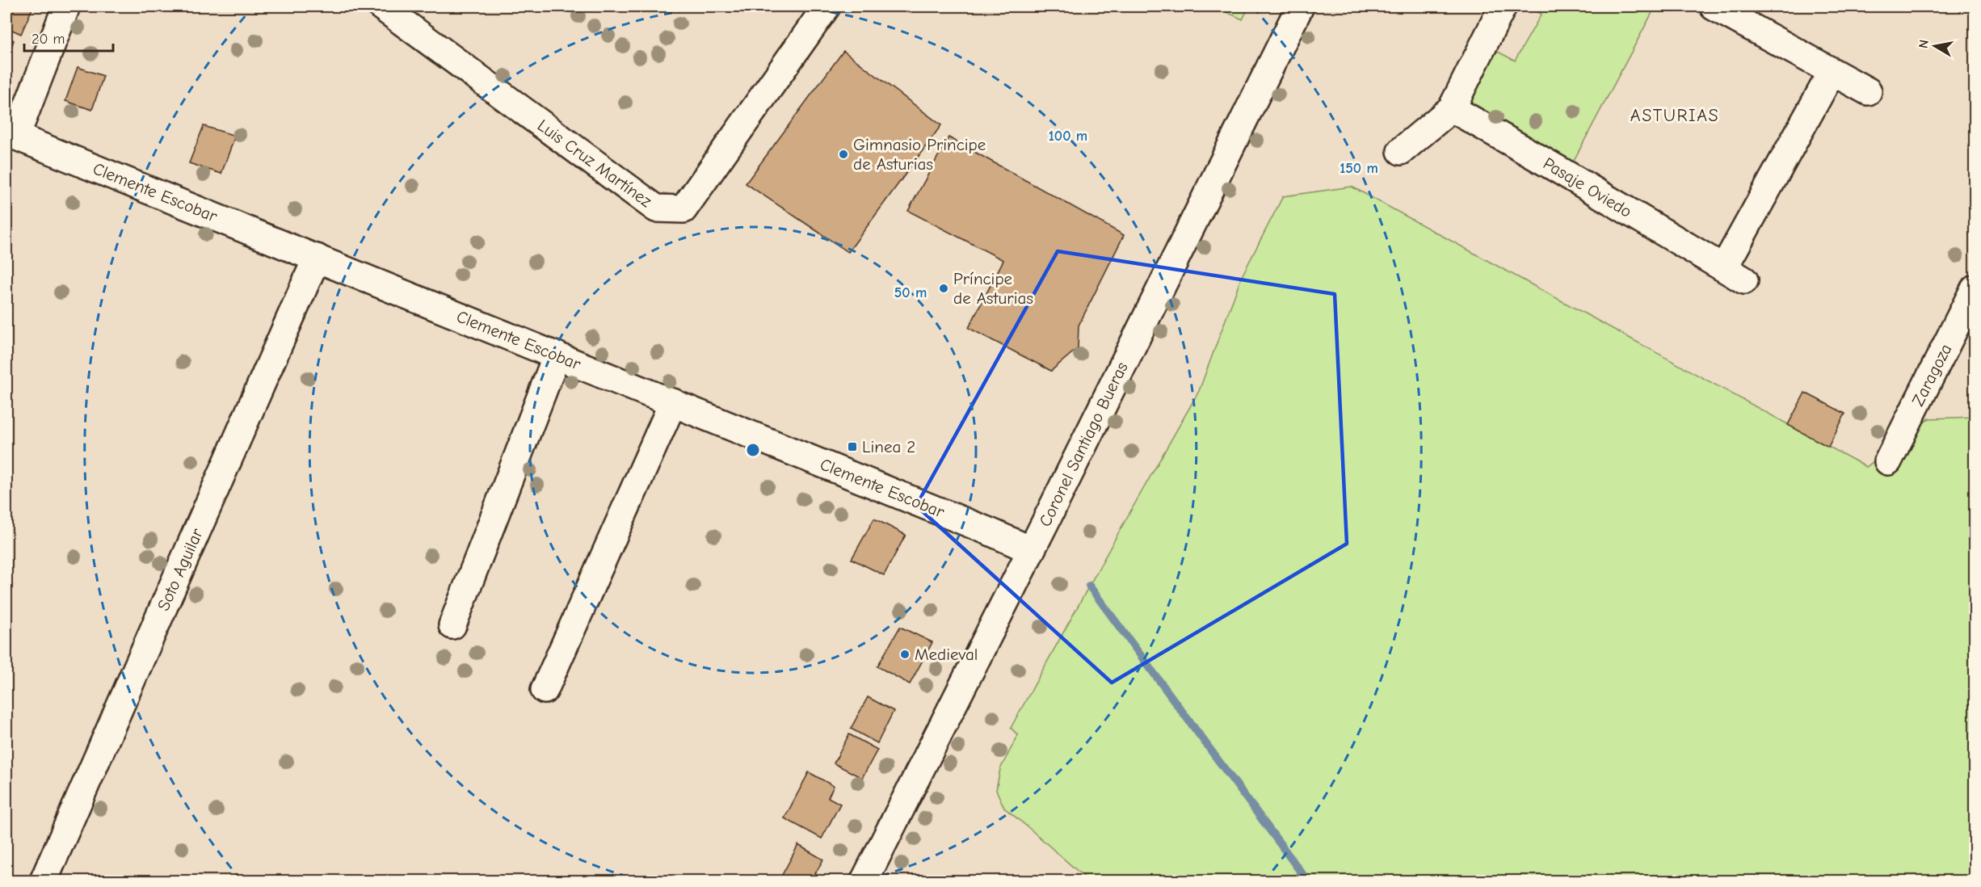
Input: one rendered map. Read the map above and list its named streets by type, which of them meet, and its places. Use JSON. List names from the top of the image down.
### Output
{
  "streets": {
    "street": [
      "Luis Cruz Martínez",
      "Pasaje Oviedo",
      "Clemente Escobar",
      "Zaragoza",
      "Coronel Santiago Bueras",
      "Soto Aguilar"
    ]
  },
  "crossings": [
    ["Clemente Escobar", "Coronel Santiago Bueras"],
    ["Clemente Escobar", "Soto Aguilar"]
  ],
  "districts": ["ASTURIAS"],
  "places": {
    "other": ["Gimnasio Principe de Asturias", "Príncipe de Asturias", "Medieval"],
    "transit": ["Linea 2"]
  },
  "scale_bar": "20 m",
  "north": "left",
  "rings": ["100 m", "150 m", "50 m"]
}
